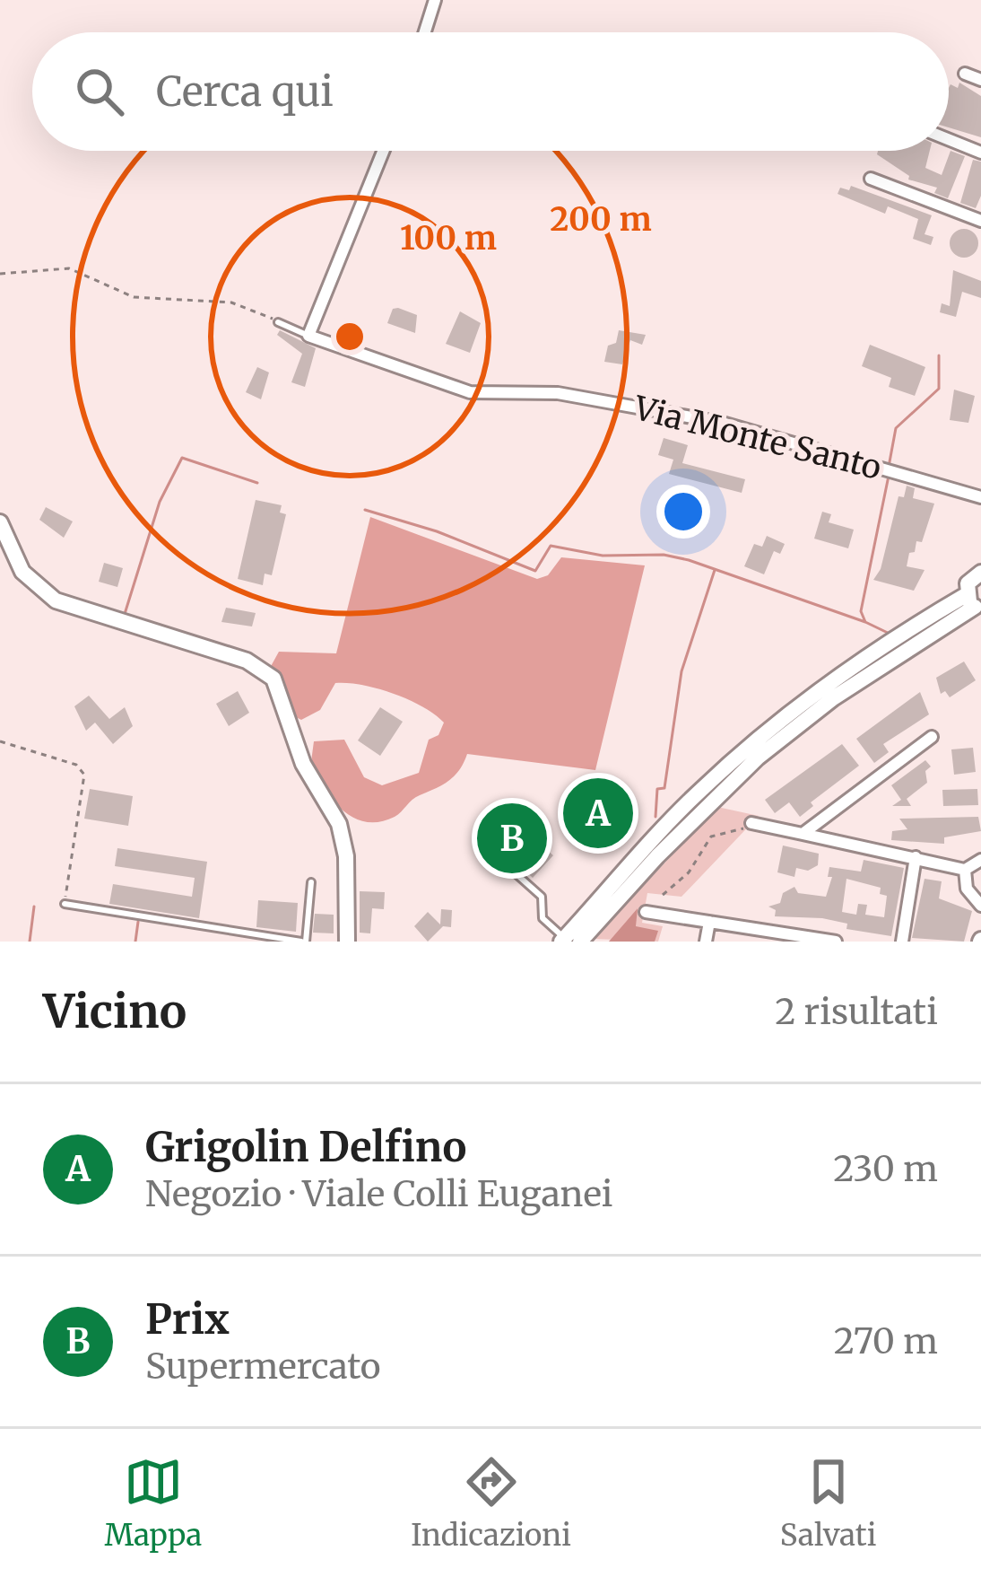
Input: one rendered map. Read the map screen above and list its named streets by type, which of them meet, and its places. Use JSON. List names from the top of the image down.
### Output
{
  "streets": {
    "street": ["Via Monte Santo"]
  },
  "page": {
    "search": "Cerca qui",
    "pins": ["A", "B"],
    "heading": ["Vicino", "2 risultati"],
    "list": [
      {
        "mark": "A",
        "name": "Grigolin Delfino",
        "note": "Negozio · Viale Colli Euganei",
        "value": "230 m"
      },
      {
        "mark": "B",
        "name": "Prix",
        "note": "Supermercato",
        "value": "270 m"
      }
    ],
    "nav": ["Mappa", "Indicazioni", "Salvati"]
  },
  "rings": ["200 m", "100 m"]
}
